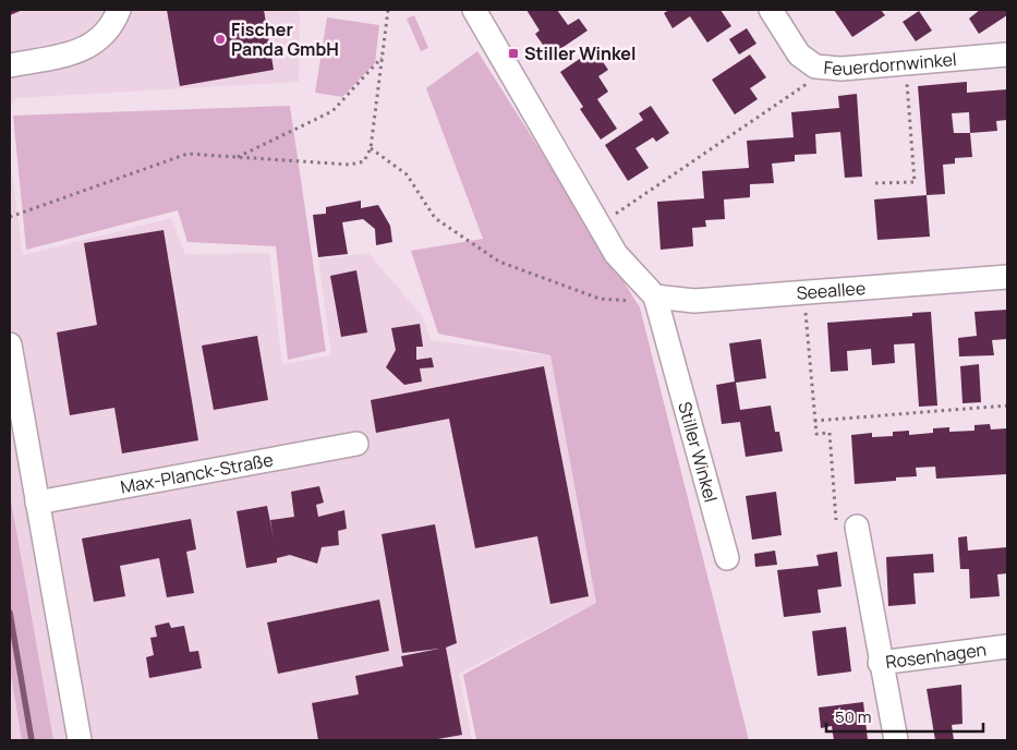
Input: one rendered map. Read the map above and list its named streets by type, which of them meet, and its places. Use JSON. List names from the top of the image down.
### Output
{
  "streets": {
    "street": [
      "Feuerdornwinkel",
      "Seeallee",
      "Stiller Winkel",
      "Max-Planck-Straße",
      "Rosenhagen"
    ]
  },
  "crossings": [
    ["Seeallee", "Stiller Winkel"]
  ],
  "places": {
    "other": ["Fischer Panda GmbH"],
    "transit": ["Stiller Winkel"]
  },
  "scale_bar": "50 m"
}
